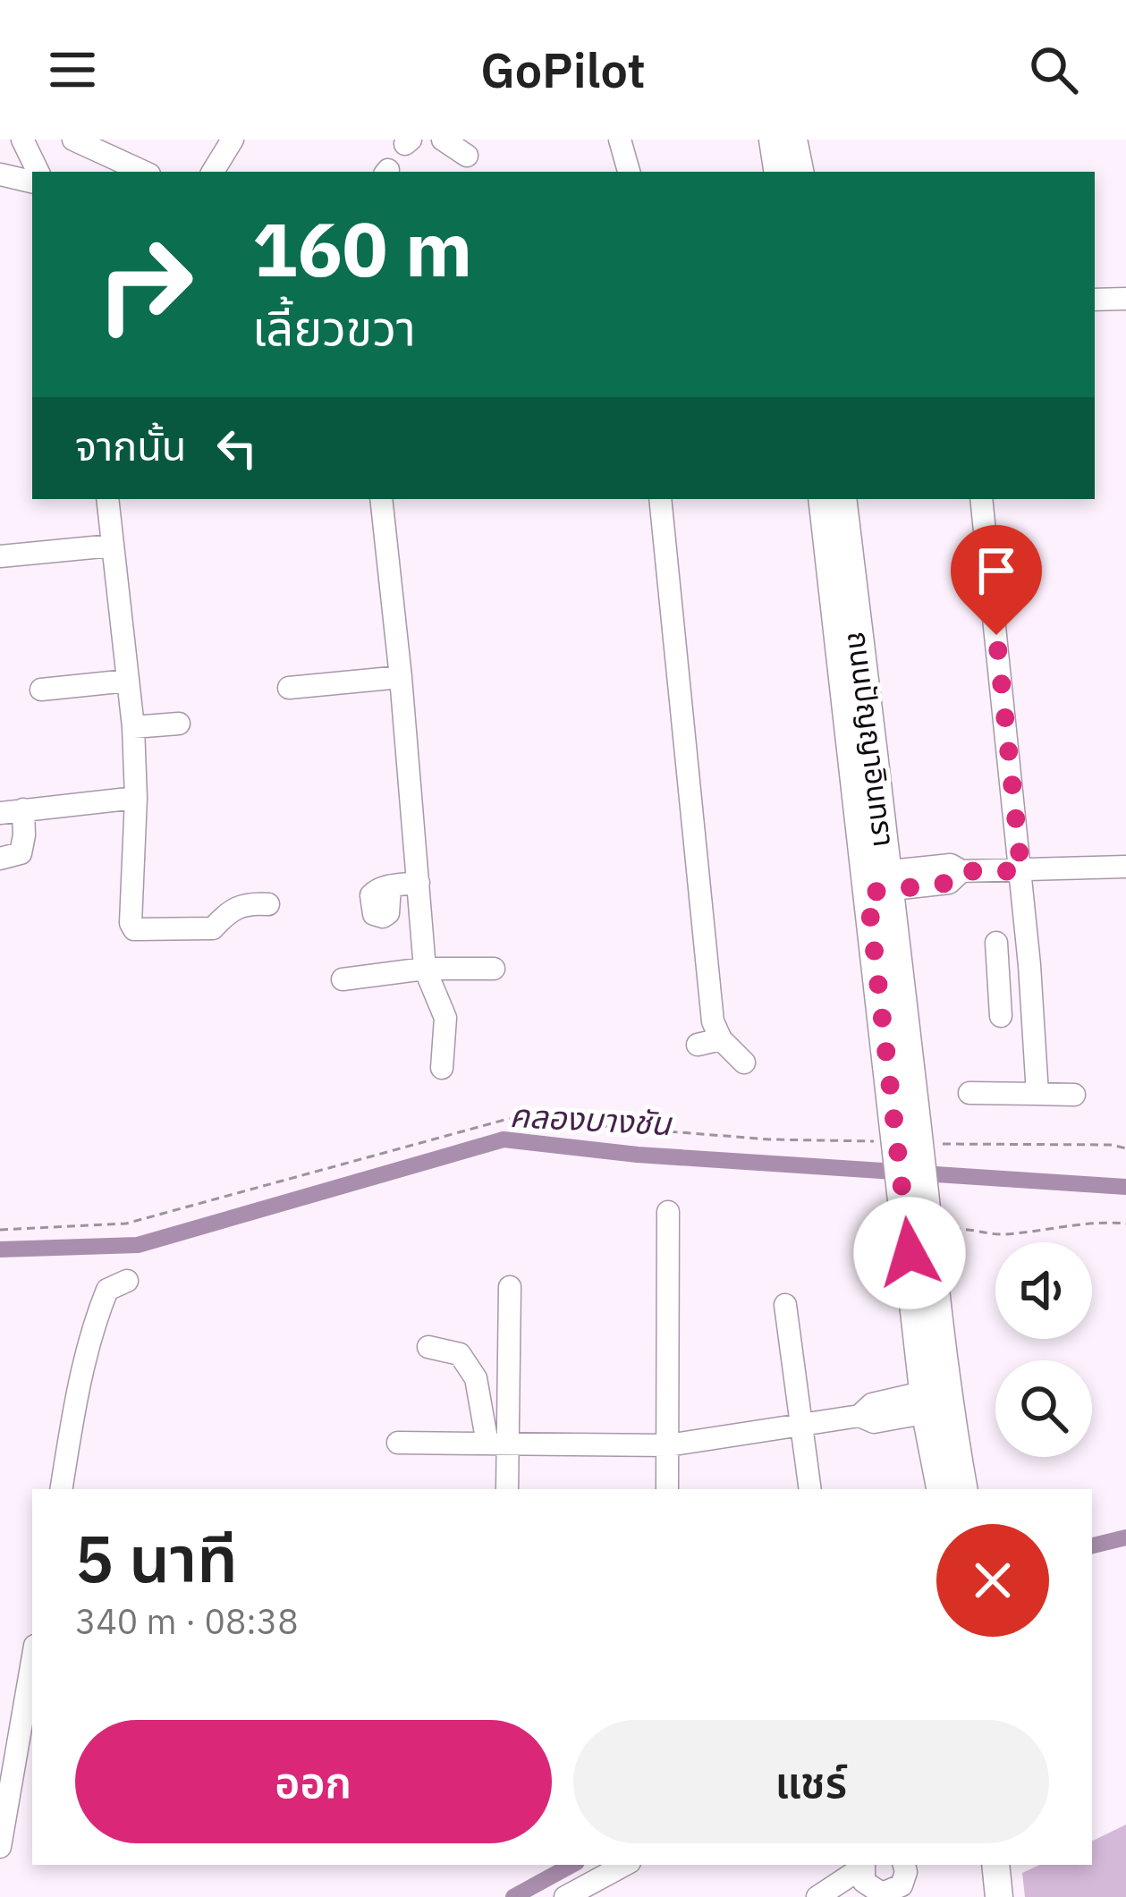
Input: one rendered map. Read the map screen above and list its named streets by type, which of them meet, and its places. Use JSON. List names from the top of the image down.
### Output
{
  "streets": {
    "main road": ["ถนนปัญญาอินทรา"]
  },
  "water": ["คลองบางชัน"],
  "page": {
    "header": "GoPilot",
    "turn": ["160 m", "เลี้ยวขวา"],
    "then": "จากนั้น",
    "heading": ["5 นาที", "340 m · 08:38"],
    "buttons": ["ออก", "แชร์"]
  }
}
